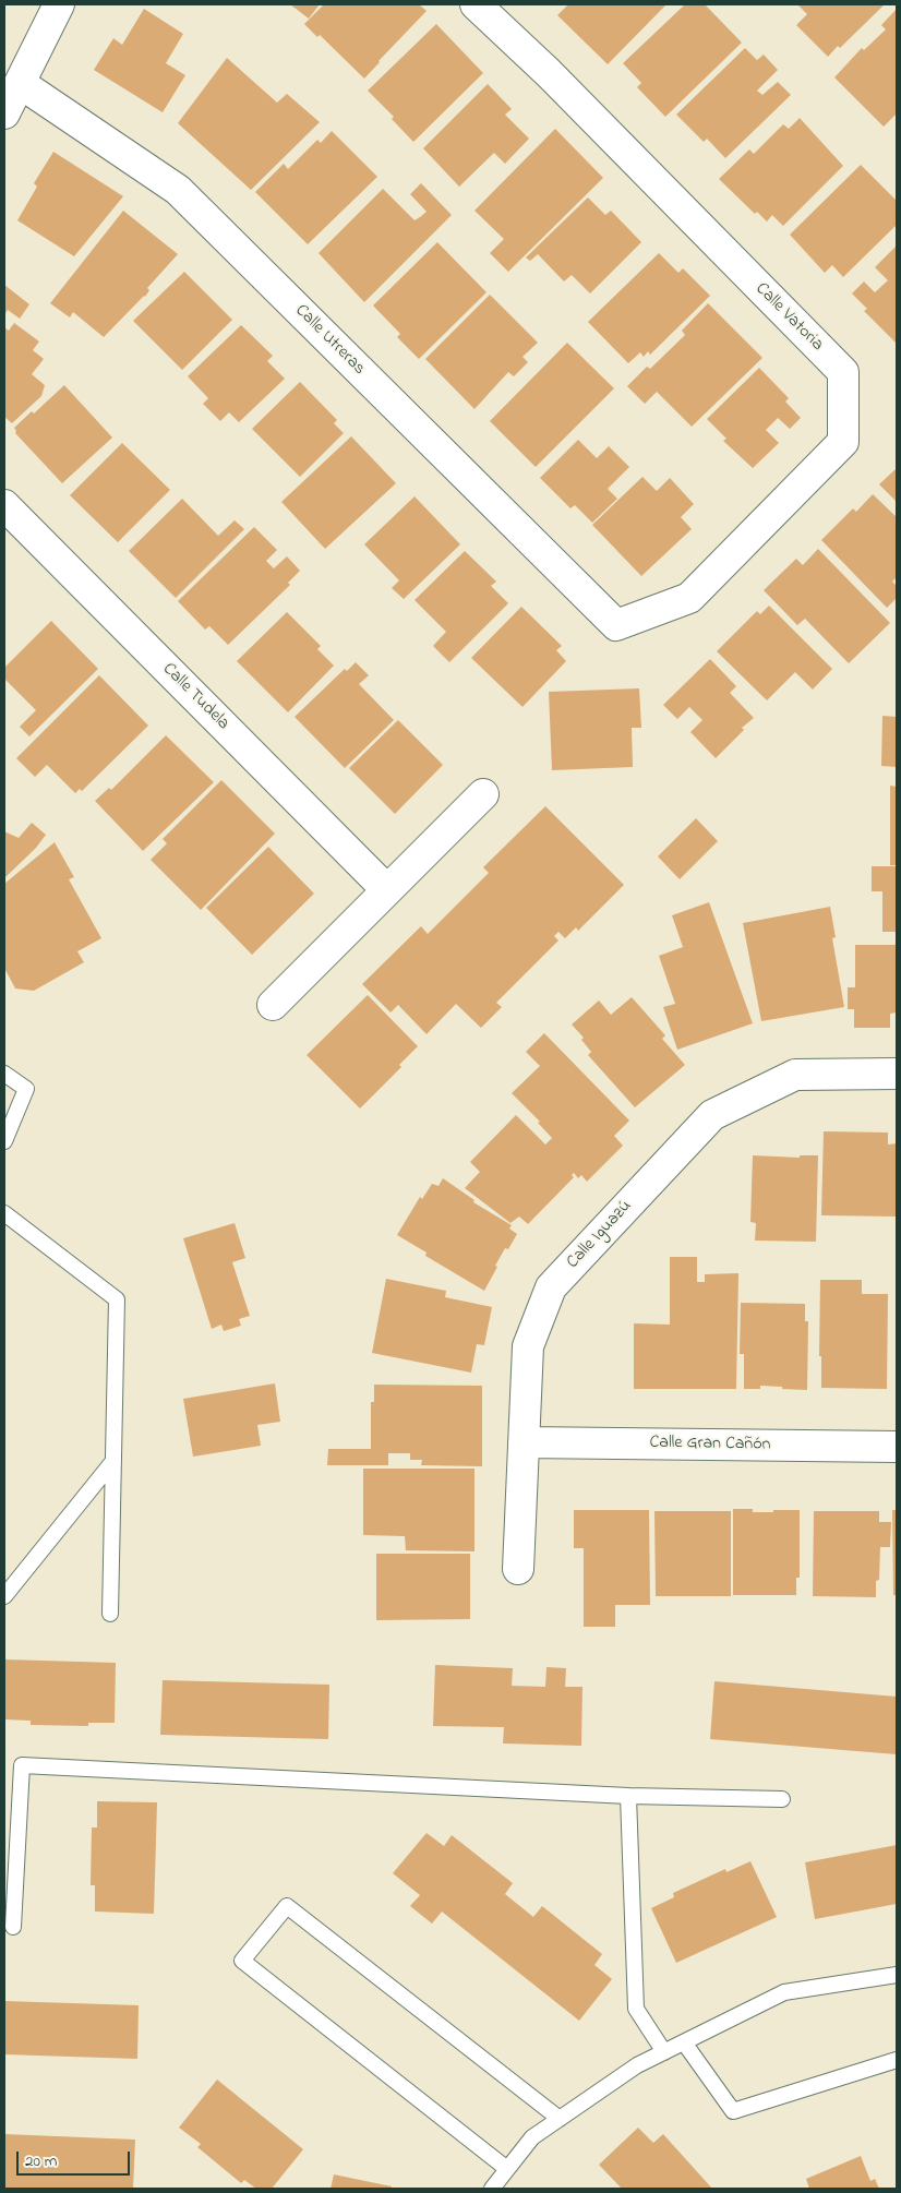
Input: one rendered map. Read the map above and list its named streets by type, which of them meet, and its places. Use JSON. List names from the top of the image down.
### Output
{
  "streets": {
    "street": [
      "Calle Vatoria",
      "Calle Utreras",
      "Calle Tudela",
      "Calle Iguazú",
      "Calle Gran Cañón"
    ]
  },
  "crossings": [
    ["Calle Vatoria", "Calle Utreras"],
    ["Calle Iguazú", "Calle Gran Cañón"]
  ],
  "scale_bar": "20 m"
}
